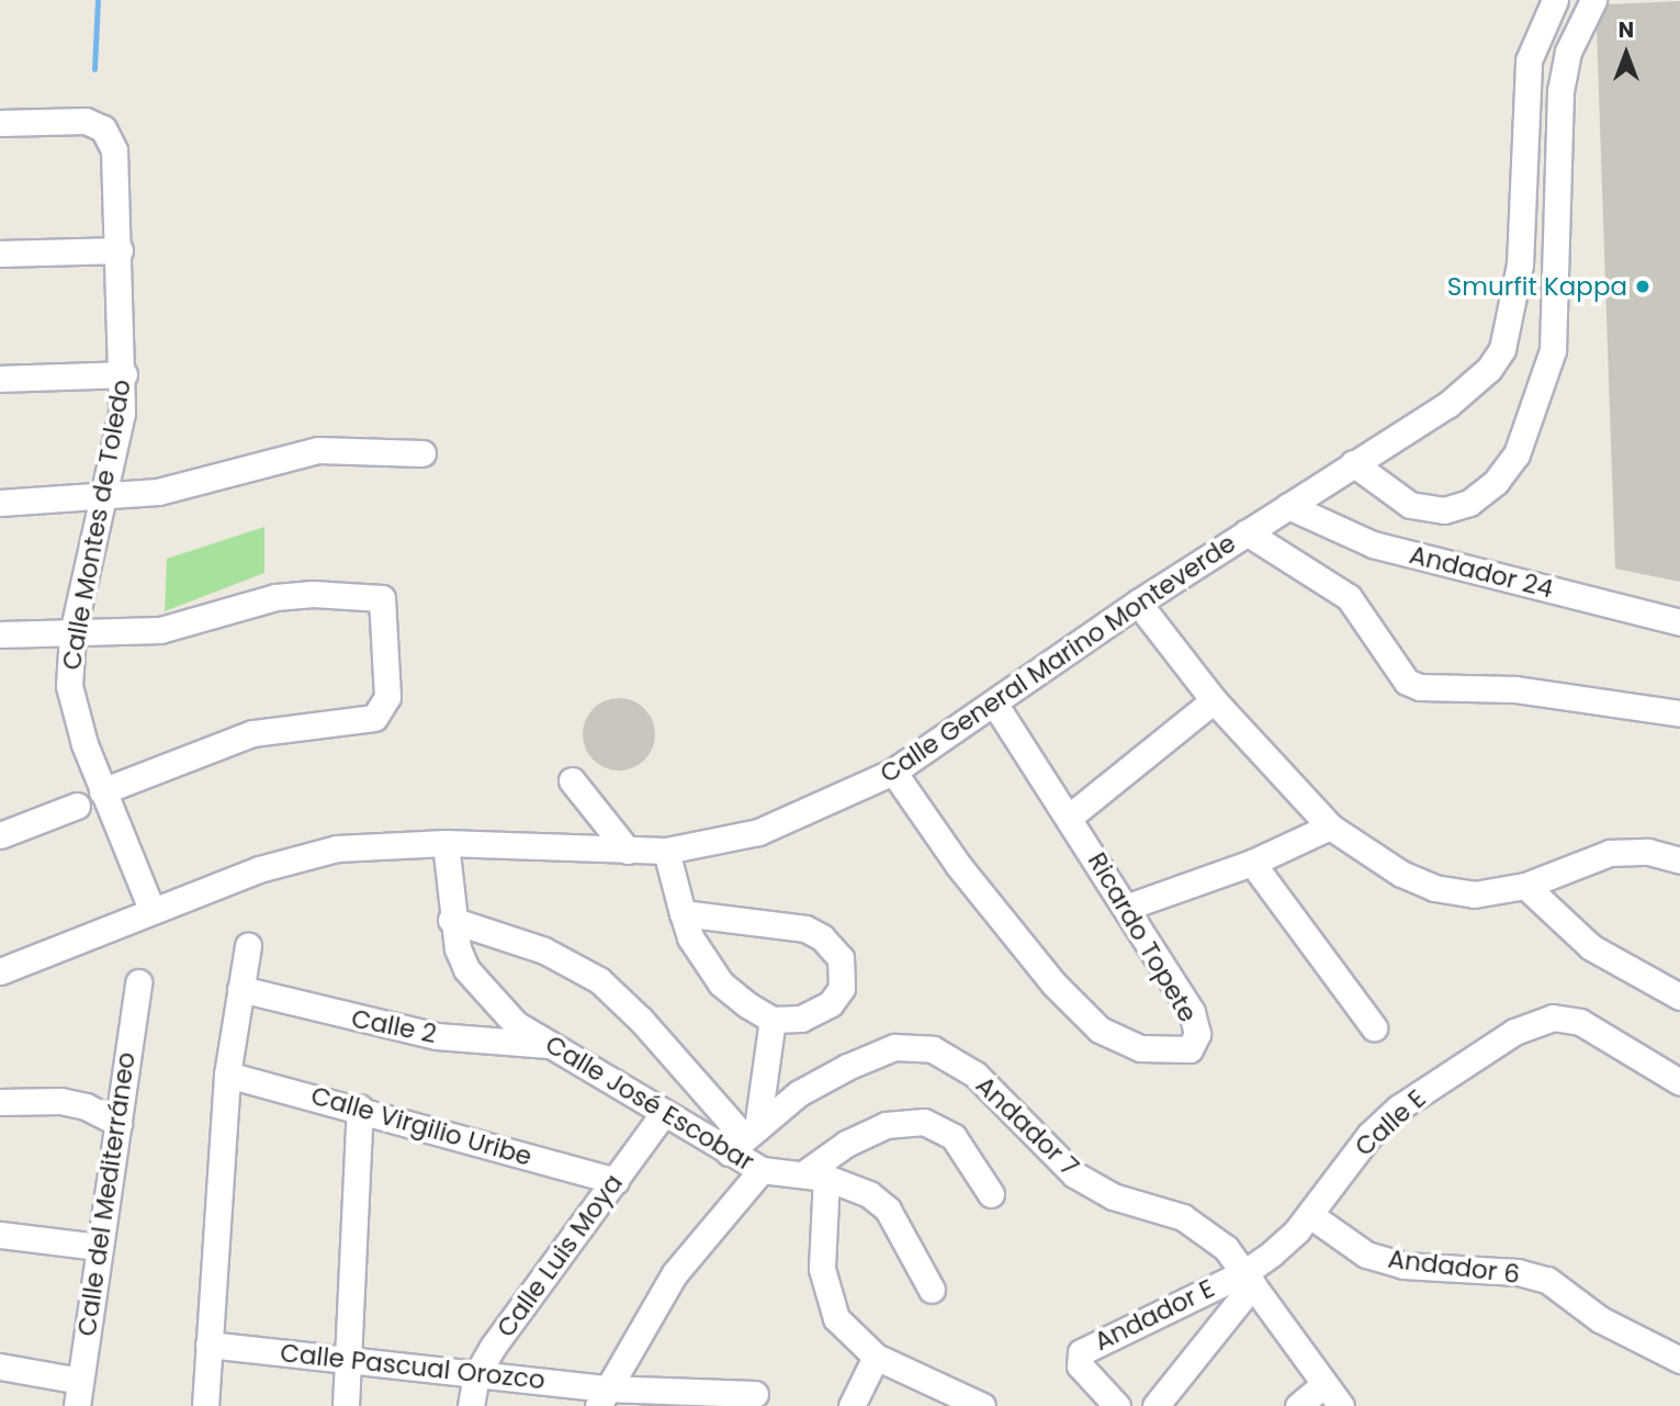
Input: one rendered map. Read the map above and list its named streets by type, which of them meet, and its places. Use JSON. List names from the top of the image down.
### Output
{
  "streets": {
    "street": [
      "Calle Montes de Toledo",
      "Andador 24",
      "Calle General Marino Monteverde",
      "Ricardo Topete",
      "Calle 2",
      "Calle José Escobar",
      "Calle E",
      "Calle Virgilio Uribe",
      "Andador 7",
      "Calle del Mediterráneo",
      "Calle Luis Moya",
      "Andador 6",
      "Andador E",
      "Calle Pascual Orozco"
    ]
  },
  "crossings": [
    ["Calle Montes de Toledo", "Calle General Marino Monteverde"],
    ["Andador 24", "Calle General Marino Monteverde"],
    ["Calle General Marino Monteverde", "Ricardo Topete"],
    ["Calle General Marino Monteverde", "Calle José Escobar"],
    ["Calle 2", "Calle José Escobar"],
    ["Calle José Escobar", "Andador 7"],
    ["Calle José Escobar", "Calle Luis Moya"],
    ["Calle E", "Andador 7"],
    ["Calle E", "Andador 6"],
    ["Calle E", "Andador E"],
    ["Calle Virgilio Uribe", "Calle Luis Moya"],
    ["Andador 7", "Andador E"],
    ["Calle Luis Moya", "Calle Pascual Orozco"]
  ],
  "places": ["Smurfit Kappa"],
  "north": "top"
}
